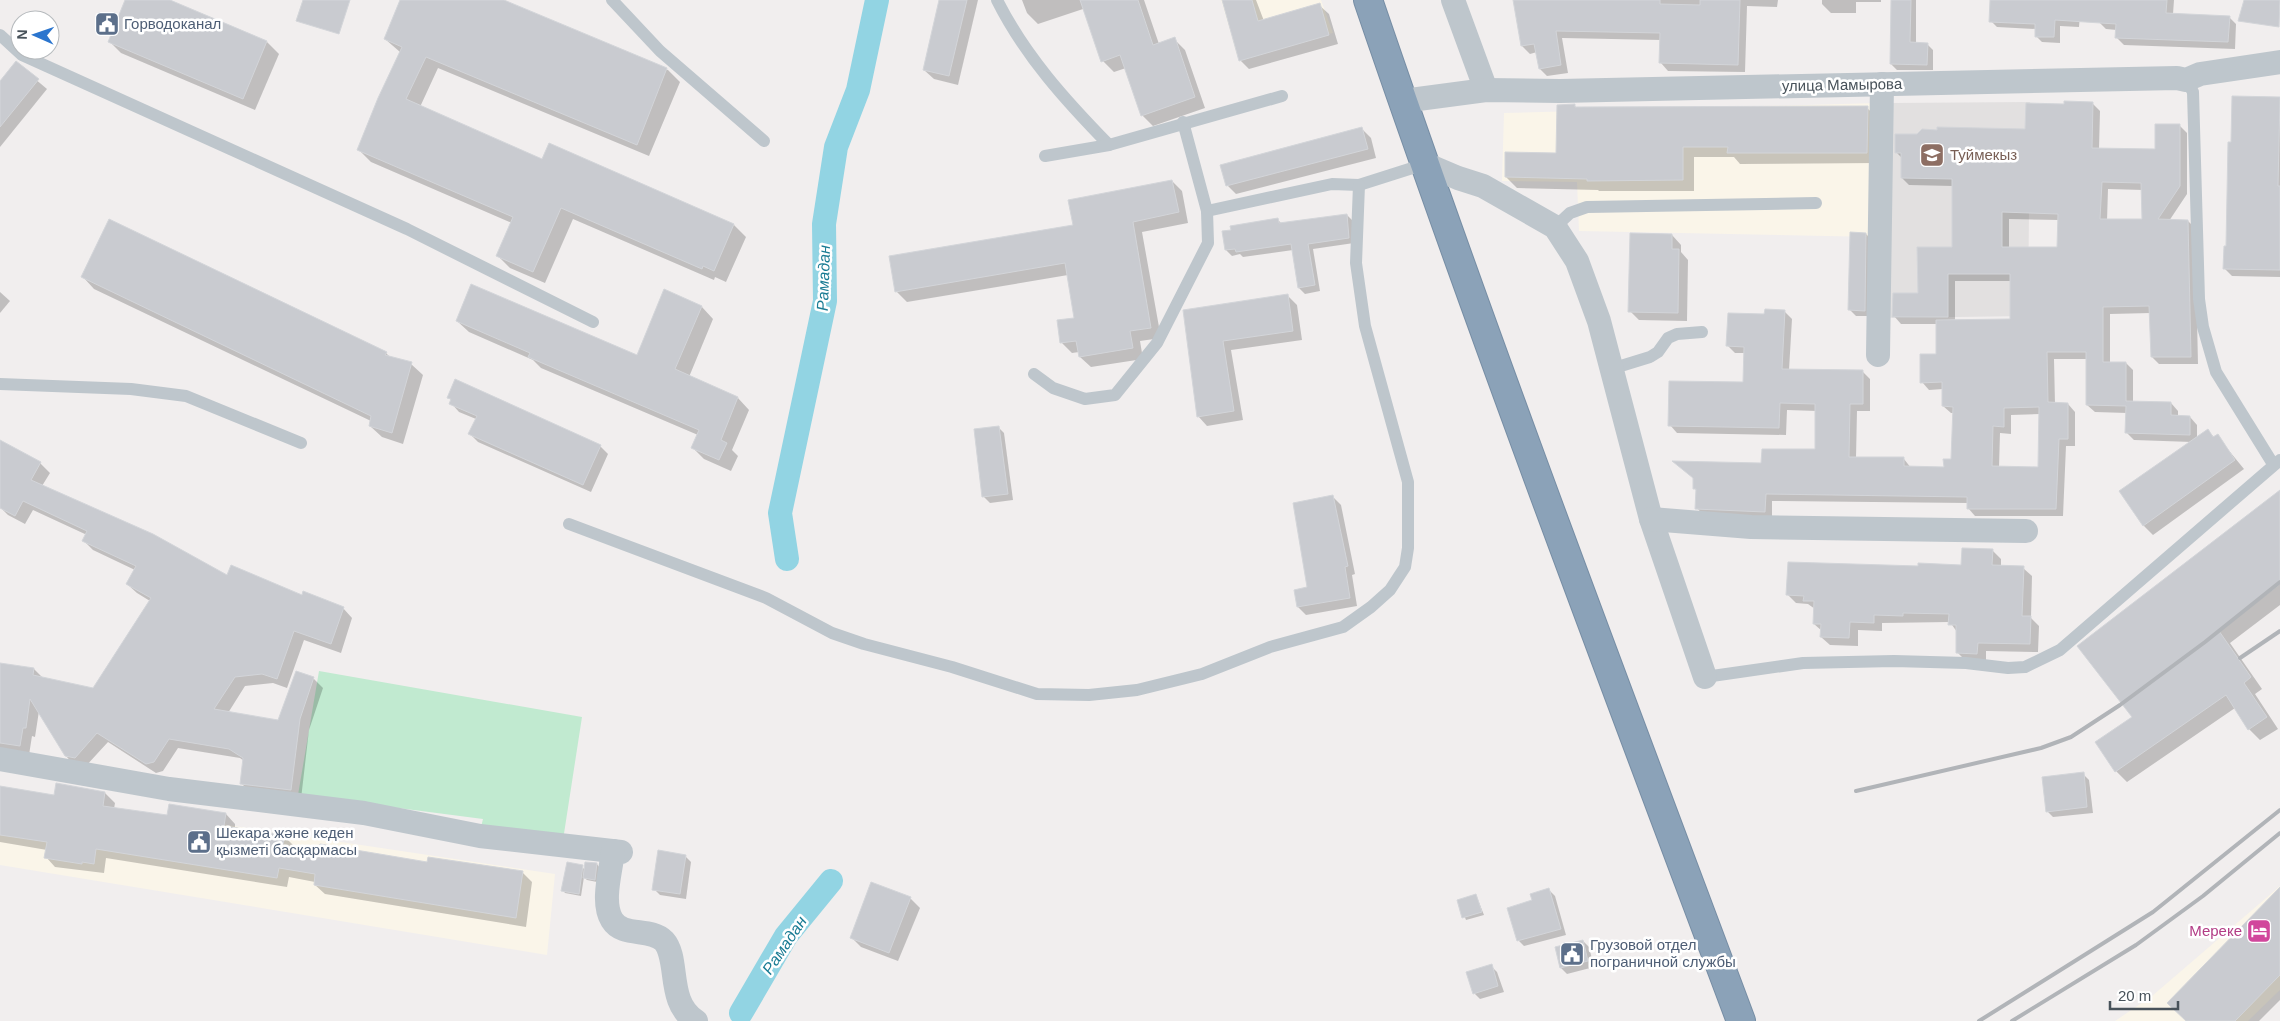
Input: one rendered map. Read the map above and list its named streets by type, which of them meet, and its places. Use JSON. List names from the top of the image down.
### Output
{
  "streets": {
    "street": ["улица Мамырова"]
  },
  "water": ["Рамадан"],
  "places": {
    "public building": ["Горводоканал", "Шекара және кеден қызметі басқармасы", "Грузовой отдел пограничной службы"],
    "school or university": ["Туймекыз"],
    "hotel": ["Мереке"]
  },
  "scale_bar": "20 m",
  "north": "left"
}
